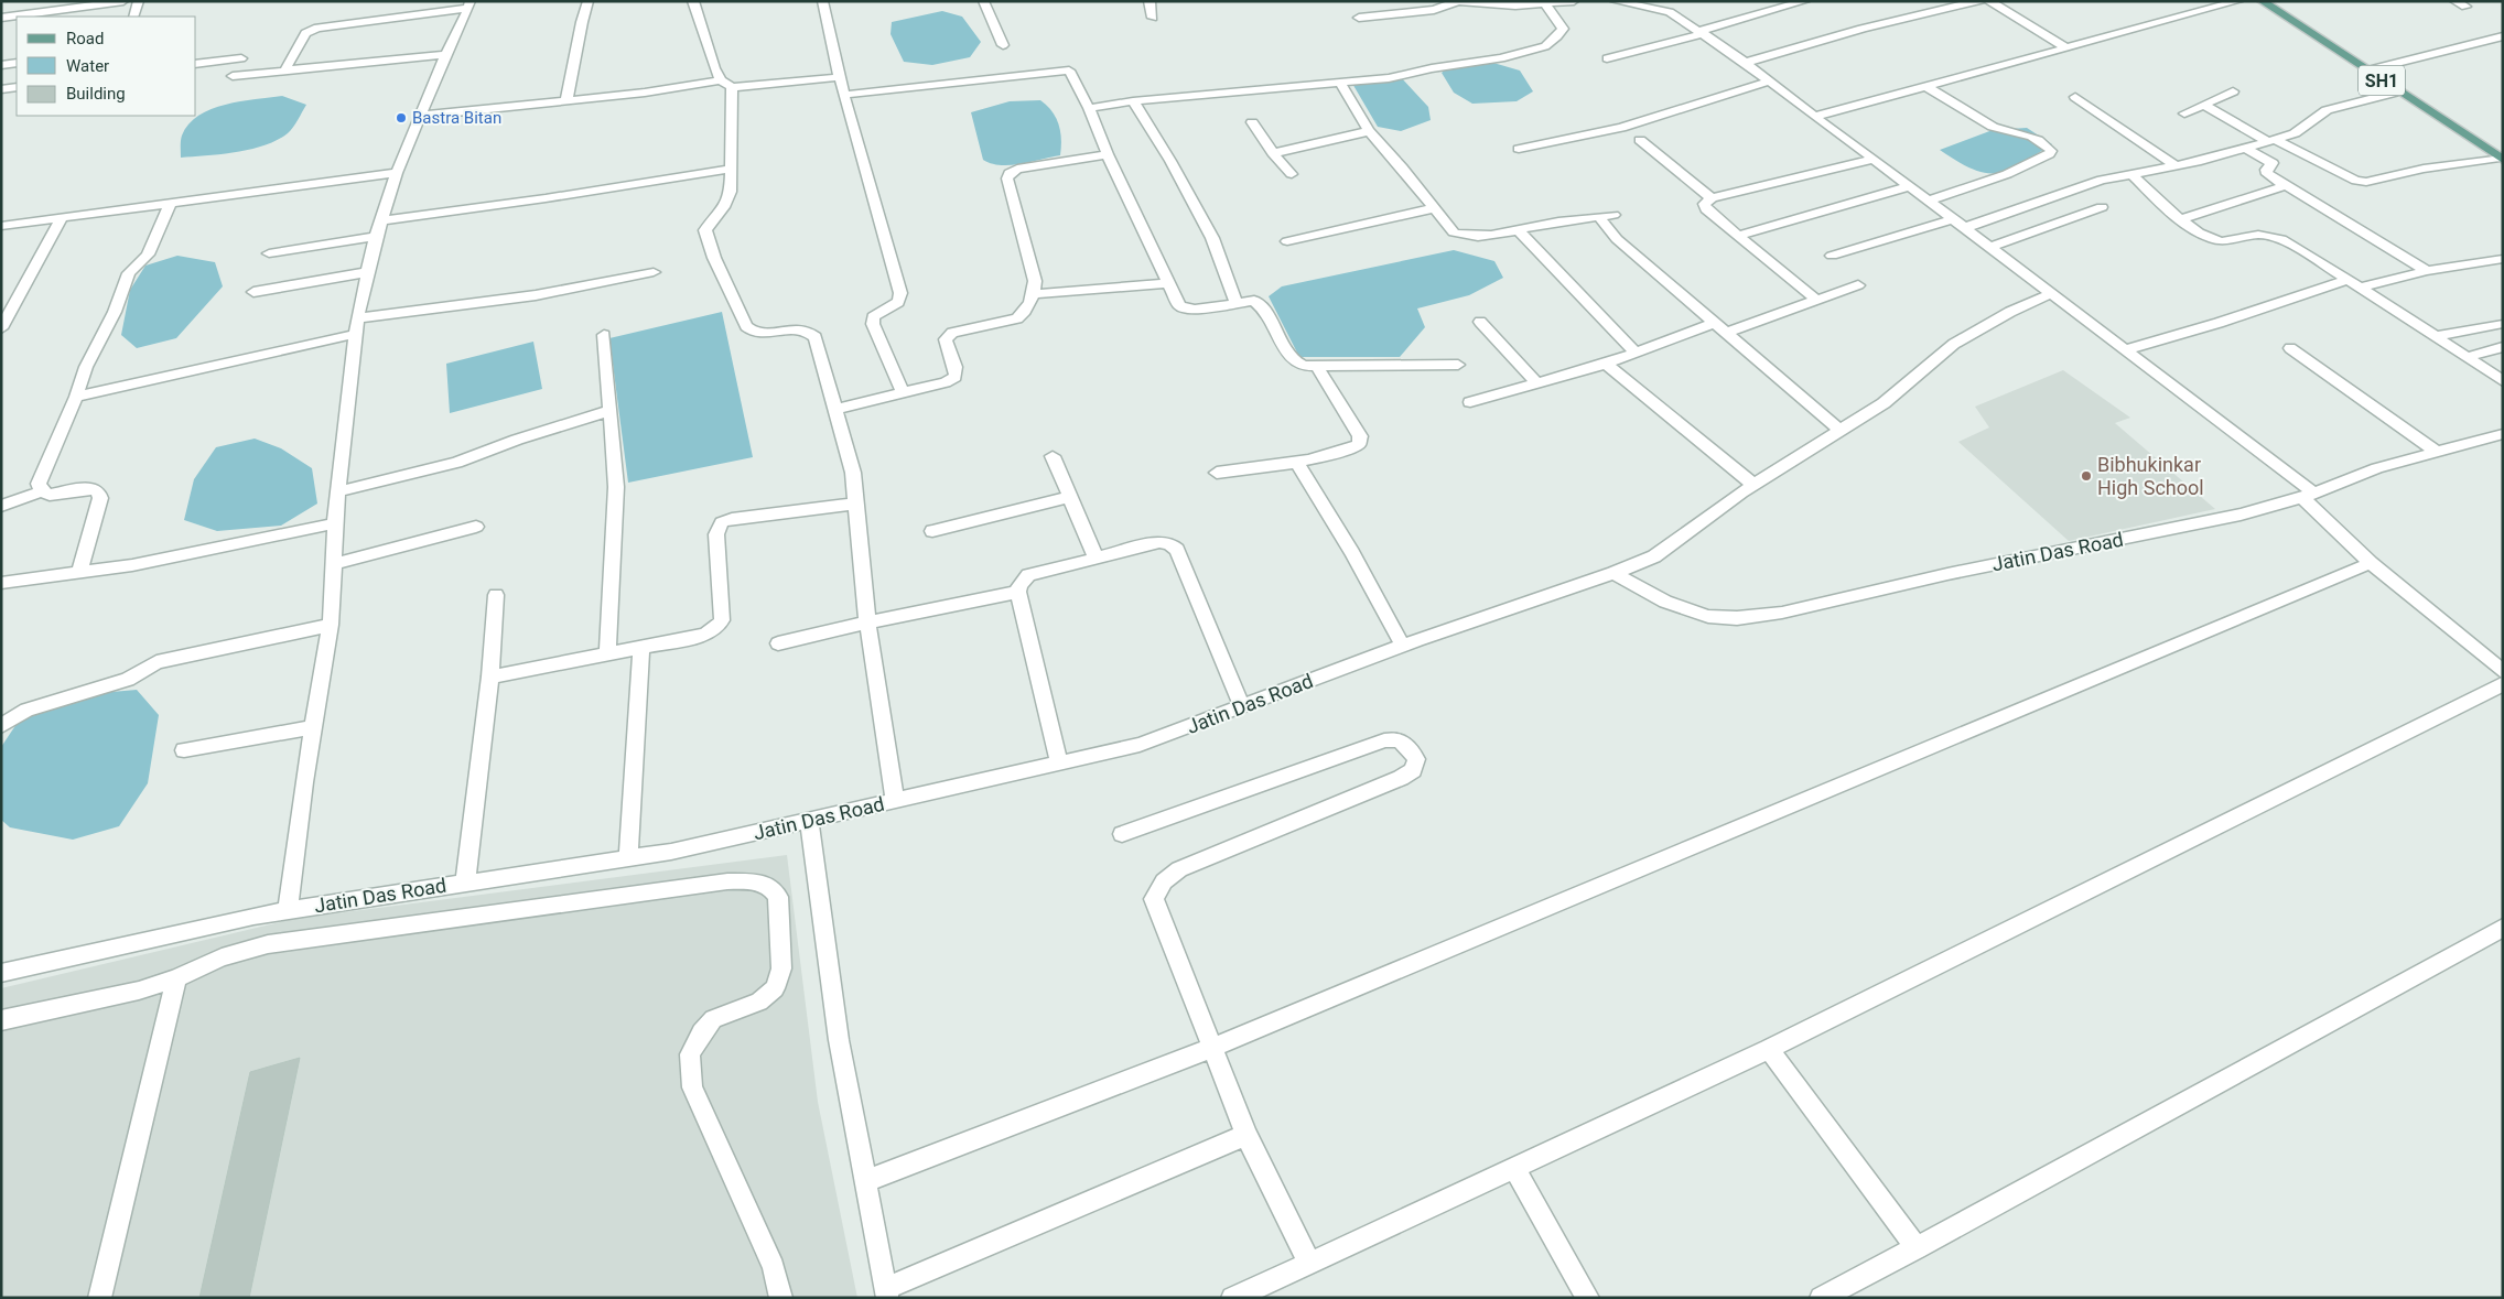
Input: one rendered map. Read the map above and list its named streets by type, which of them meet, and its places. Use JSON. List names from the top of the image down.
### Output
{
  "streets": {
    "main road": ["SH1"],
    "street": ["Jatin Das Road"]
  },
  "places": ["Bastra Bitan", "Bibhukinkar High School"],
  "legend": ["Road", "Water", "Building"]
}
